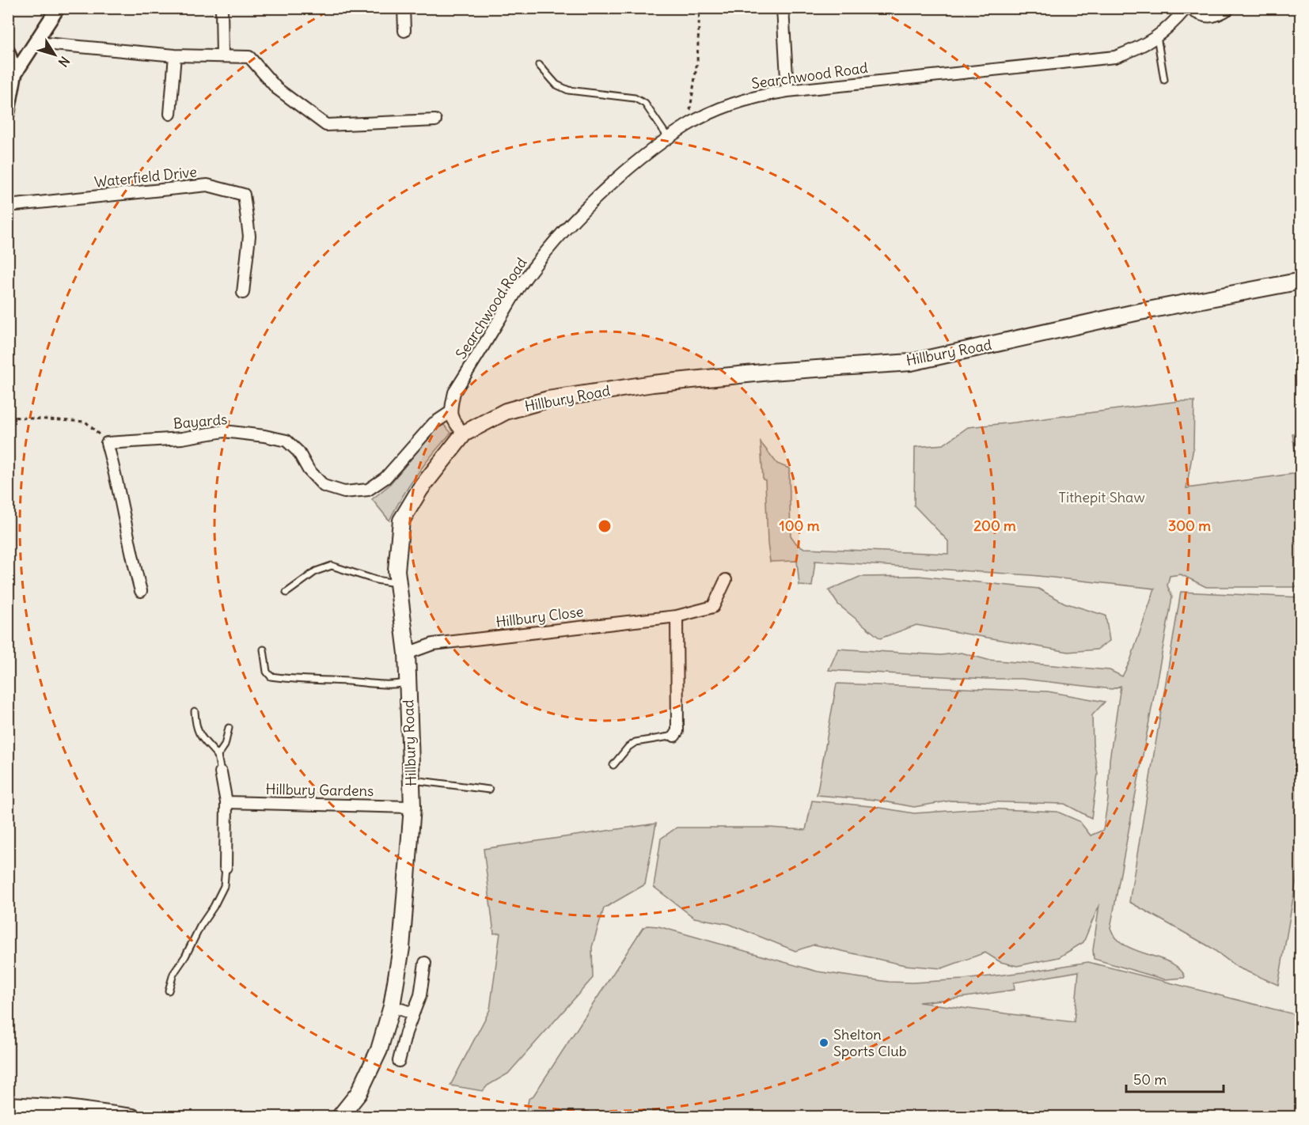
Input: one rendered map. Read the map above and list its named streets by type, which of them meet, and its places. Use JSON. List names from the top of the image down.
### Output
{
  "streets": {
    "main road": ["Hillbury Road"],
    "street": [
      "Searchwood Road",
      "Waterfield Drive",
      "Bayards",
      "Hillbury Close",
      "Hillbury Gardens"
    ]
  },
  "crossings": [
    ["Searchwood Road", "Bayards"],
    ["Hillbury Road", "Hillbury Close"],
    ["Hillbury Road", "Hillbury Gardens"]
  ],
  "parks": ["Tithepit Shaw"],
  "places": ["Shelton Sports Club"],
  "scale_bar": "50 m",
  "north": "bottom right",
  "rings": ["100 m", "200 m", "300 m"]
}
